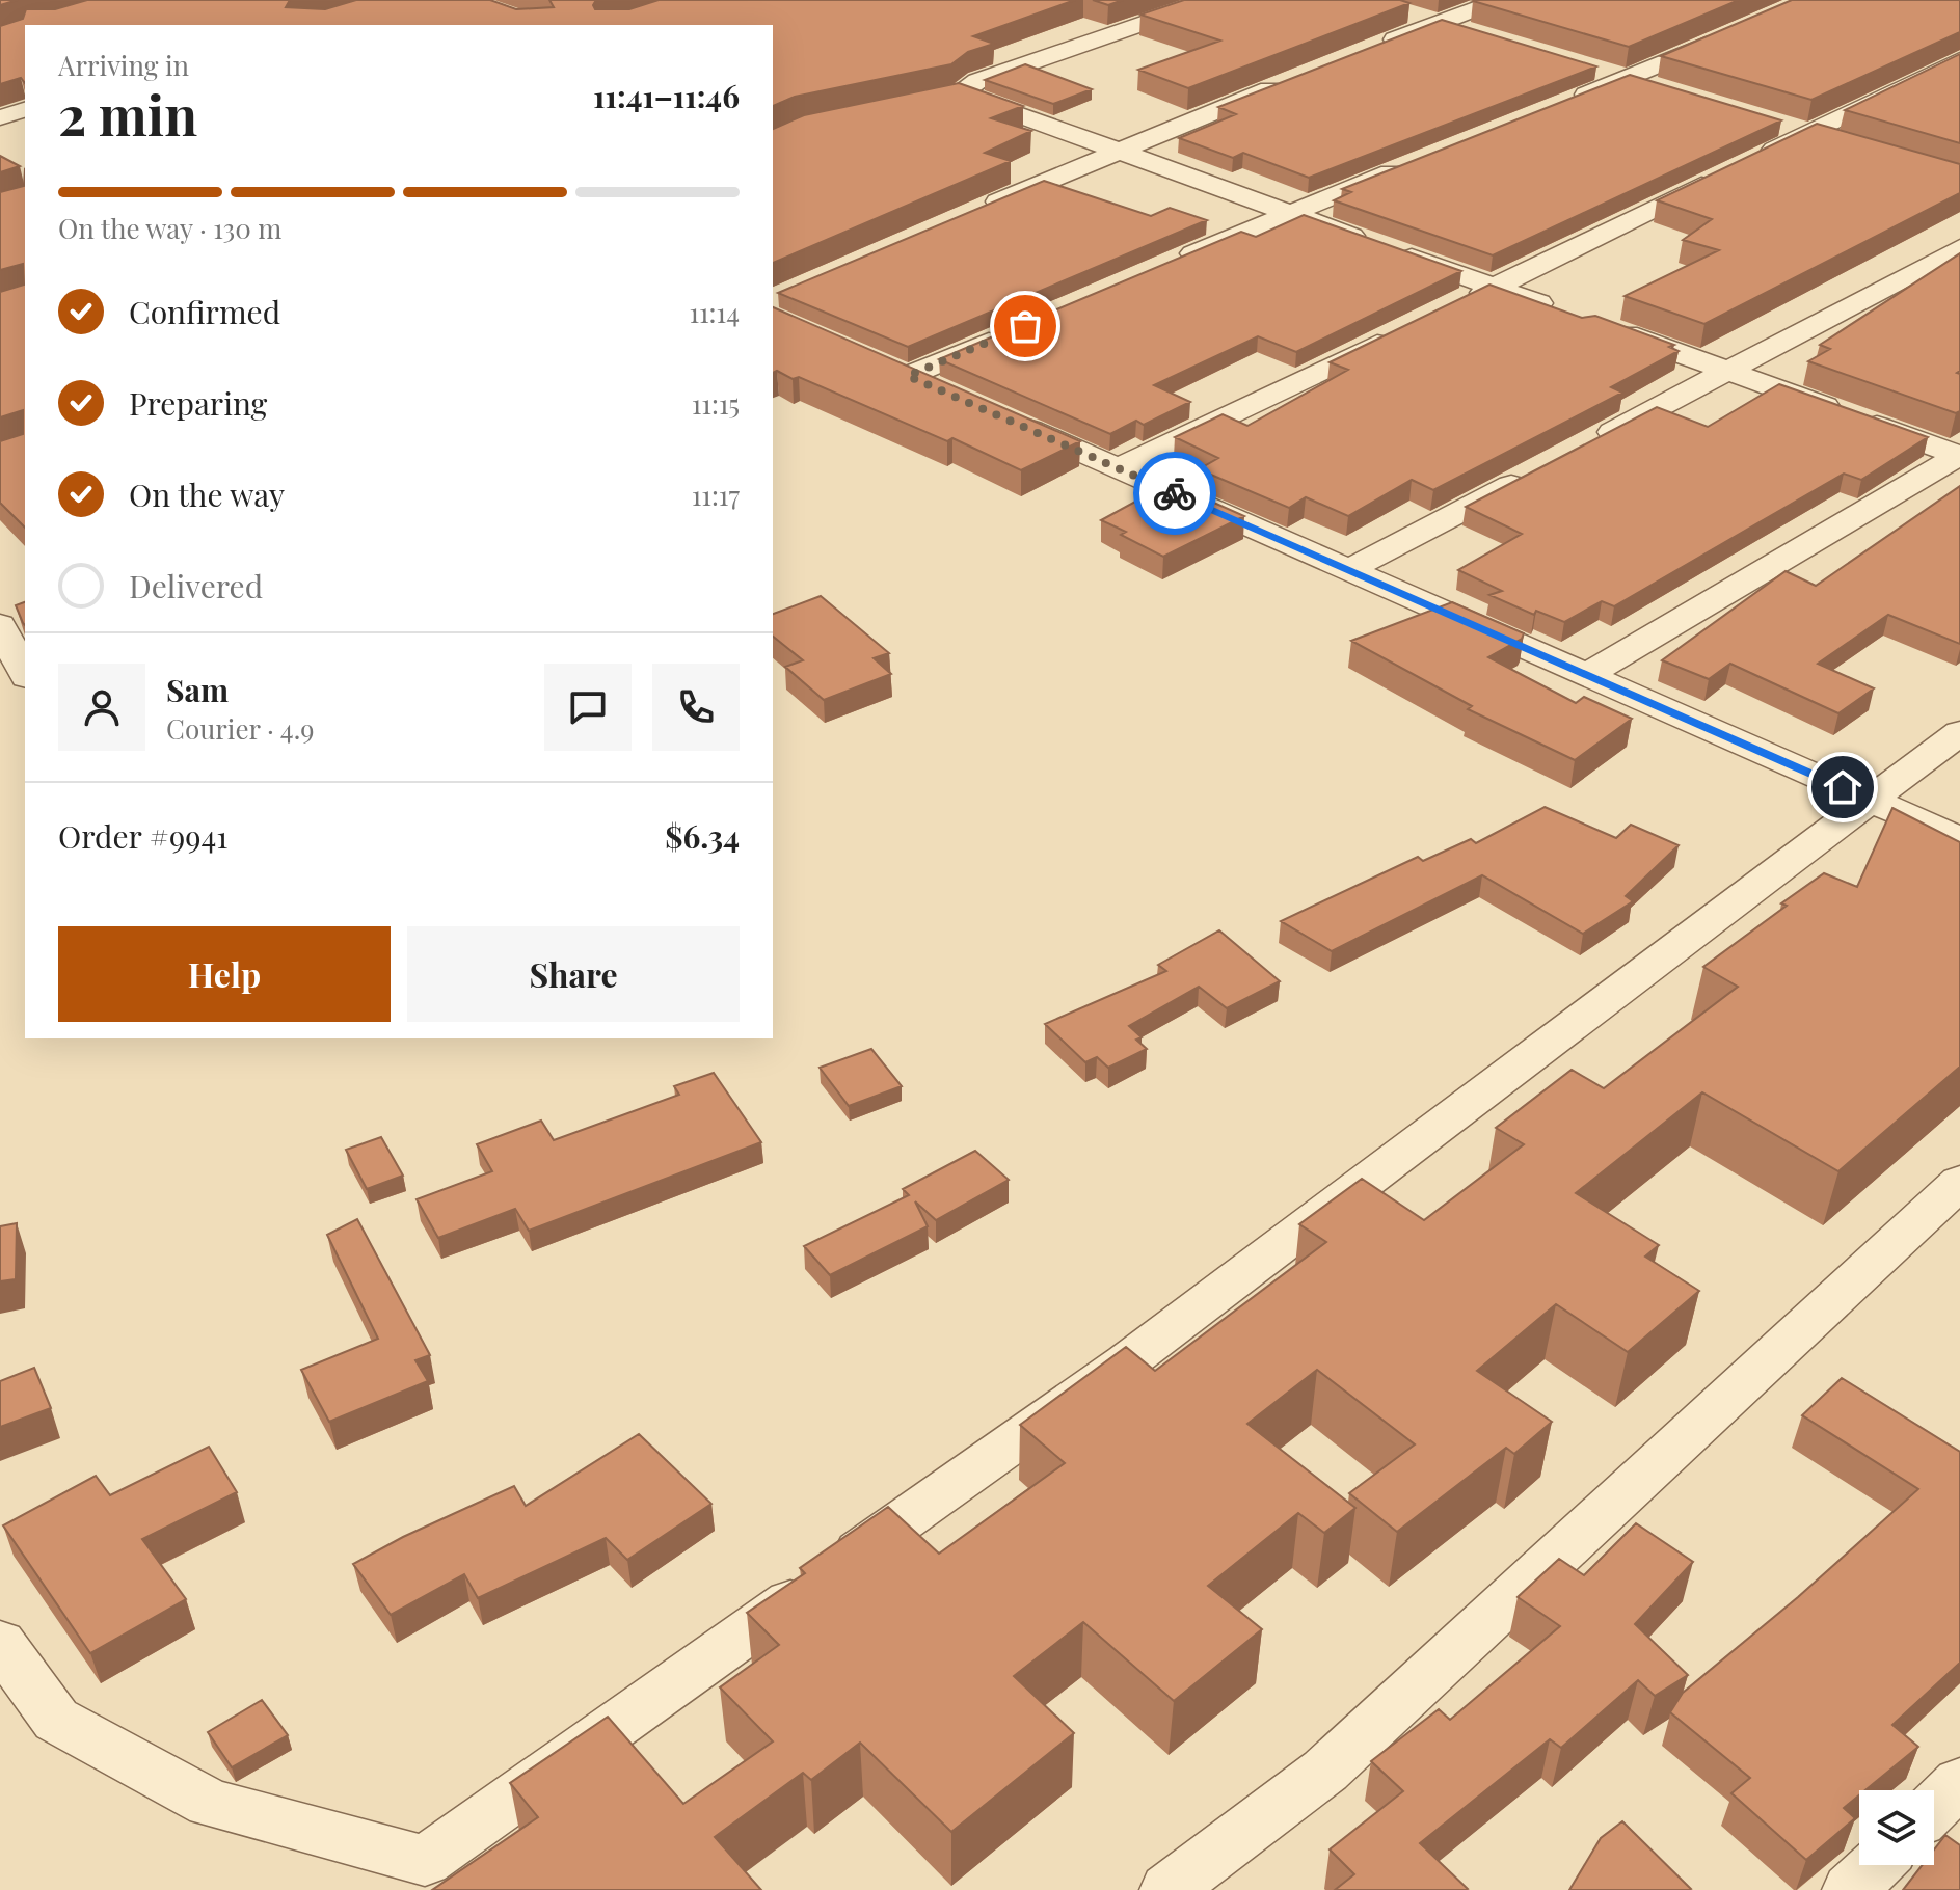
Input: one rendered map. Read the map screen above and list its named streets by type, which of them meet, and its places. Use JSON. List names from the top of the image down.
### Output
{
  "page": {
    "heading": ["2 min", "Arriving in", "11:41–11:46"],
    "panel": [
      "Sam",
      "Courier · 4.9",
      "Order #9941",
      "$6.34"
    ],
    "bar": "On the way · 130 m",
    "list": [
      ["Confirmed", "11:14"],
      ["Preparing", "11:15"],
      ["On the way", "11:17"],
      "Delivered"
    ],
    "buttons": ["Help", "Share"]
  }
}
